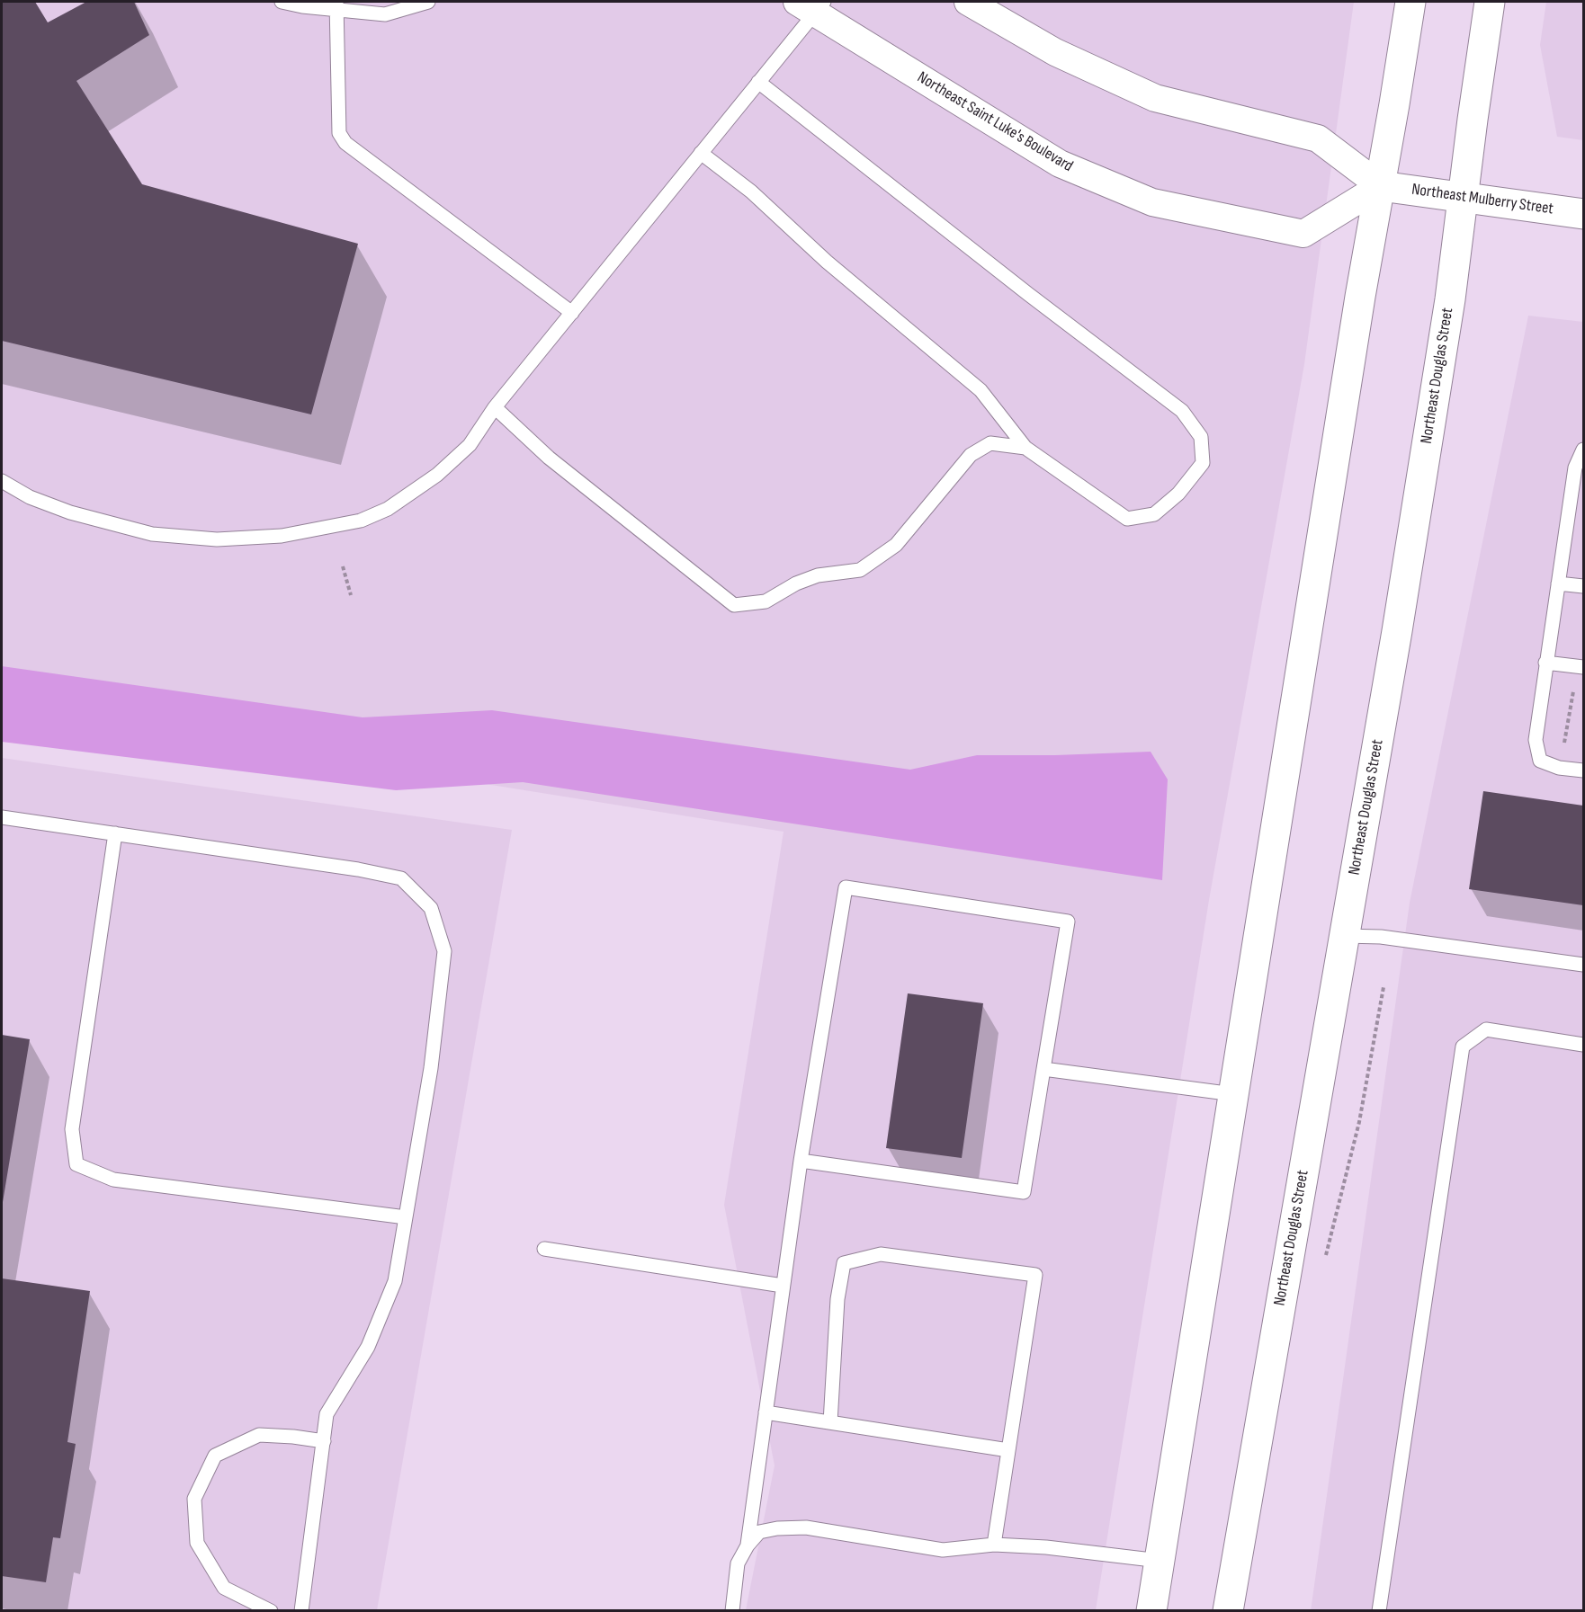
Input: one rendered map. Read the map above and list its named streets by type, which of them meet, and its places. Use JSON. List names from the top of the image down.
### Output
{
  "streets": {
    "main road": ["Northeast Mulberry Street", "Northeast Douglas Street"],
    "street": ["Northeast Saint Luke's Boulevard"]
  },
  "crossings": [
    ["Northeast Saint Luke's Boulevard", "Northeast Mulberry Street"],
    ["Northeast Mulberry Street", "Northeast Douglas Street"]
  ]
}
